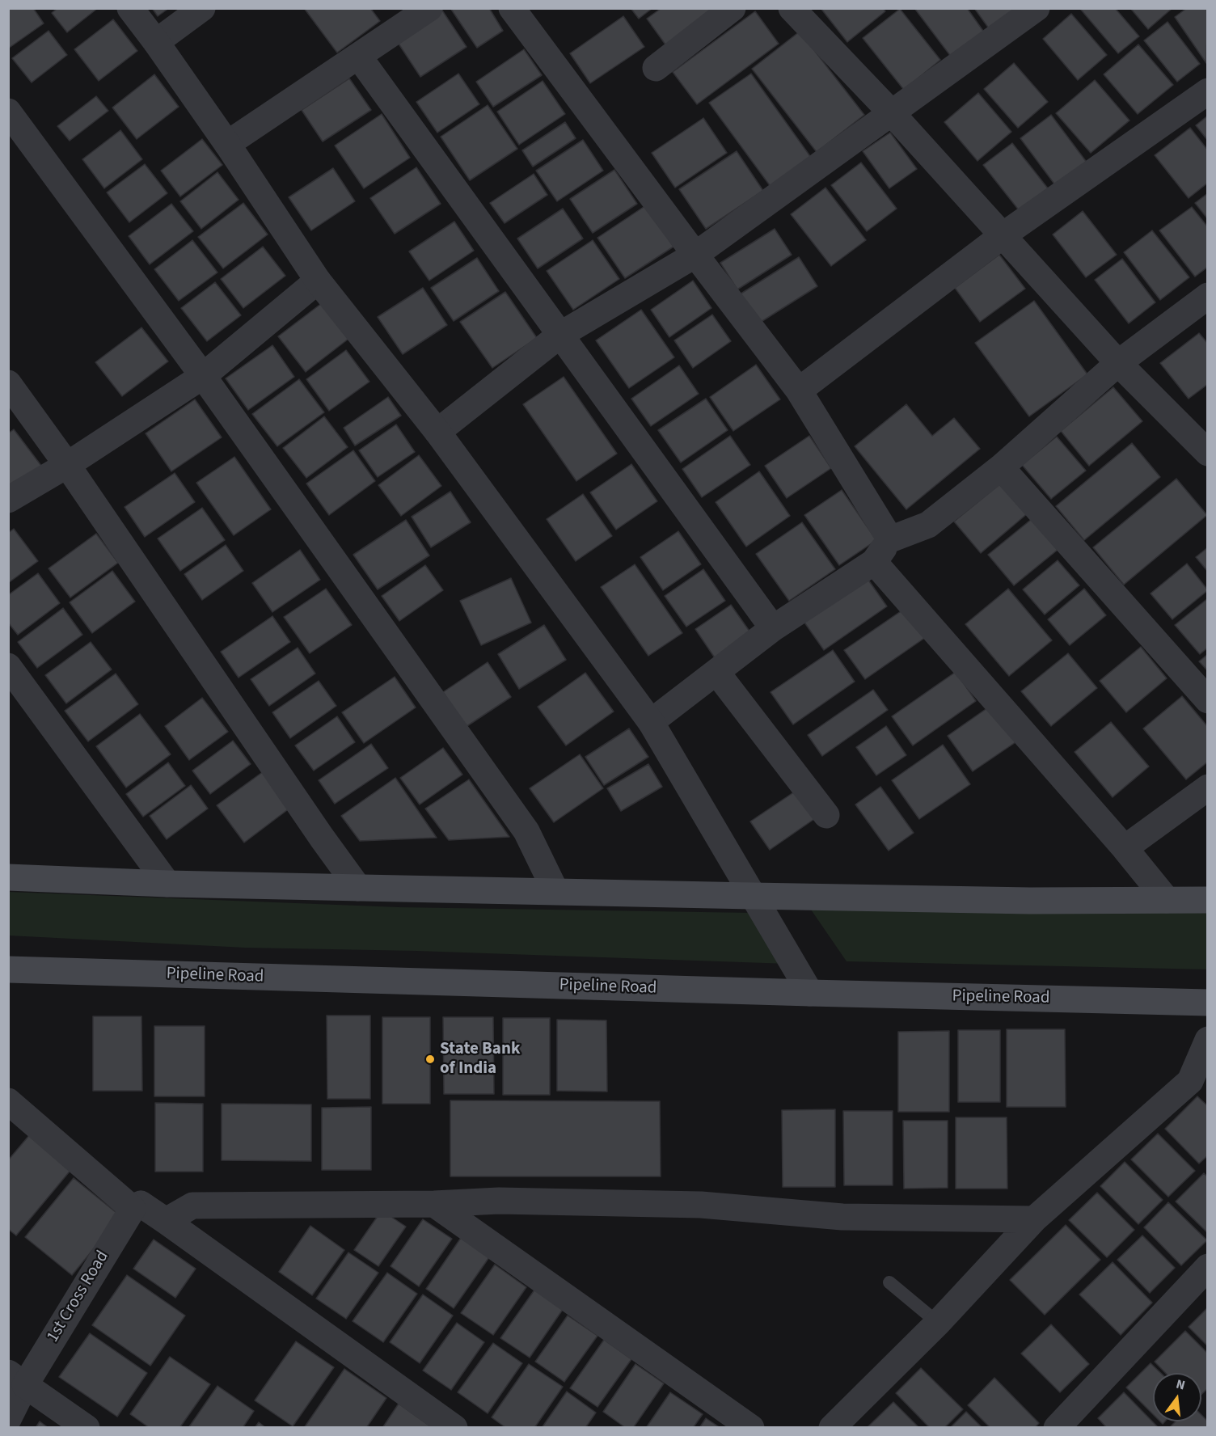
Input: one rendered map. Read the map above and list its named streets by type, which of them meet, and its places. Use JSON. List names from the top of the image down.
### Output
{
  "streets": {
    "main road": ["Pipeline Road"],
    "street": ["1st Cross Road"]
  },
  "places": ["State Bank of India"],
  "north": "top"
}
